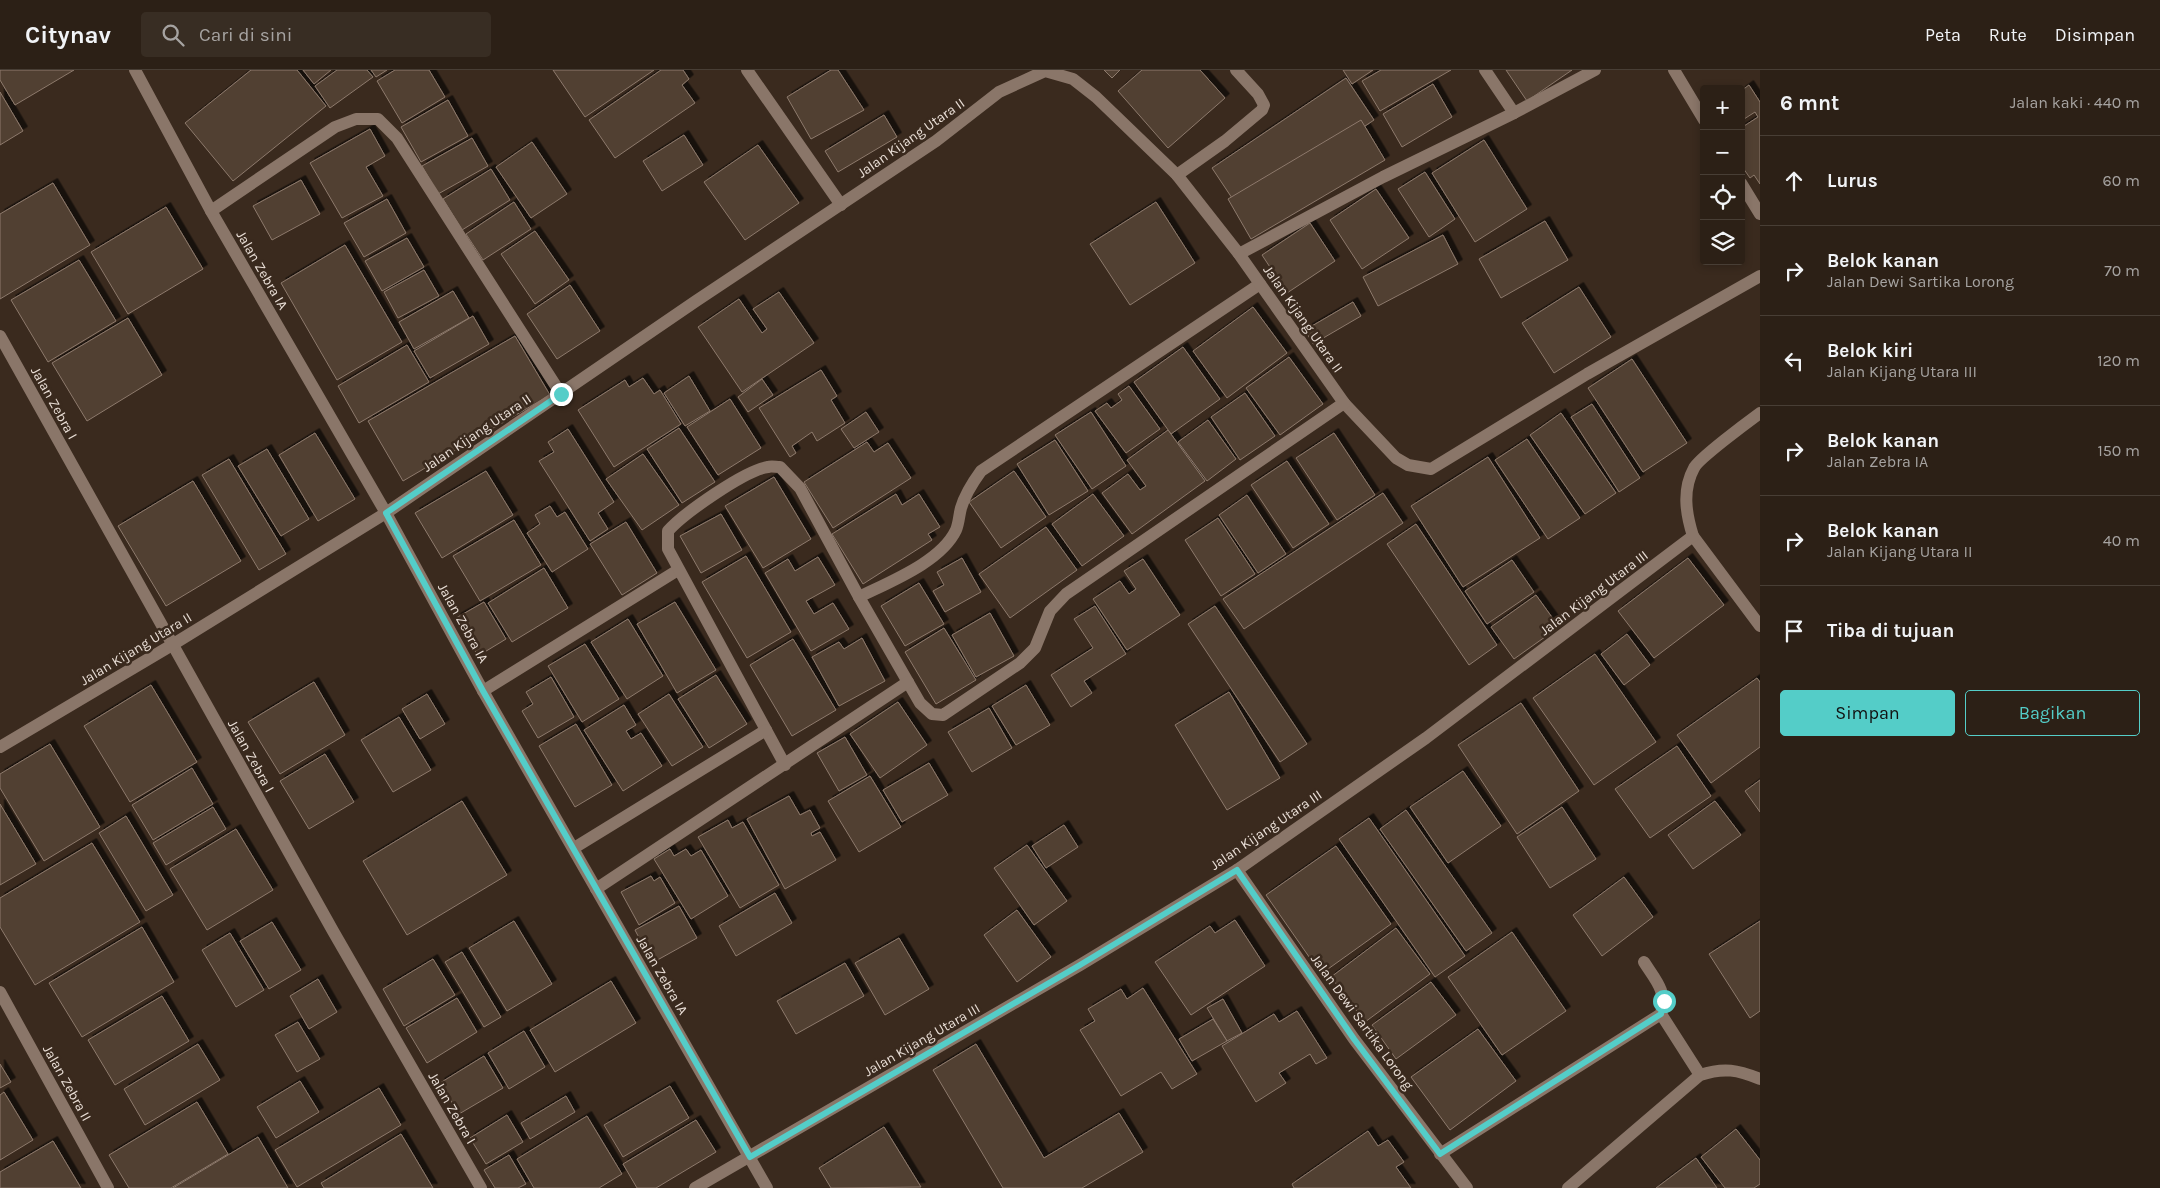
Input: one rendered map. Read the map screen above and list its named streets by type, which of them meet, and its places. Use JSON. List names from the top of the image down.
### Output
{
  "streets": {
    "street": [
      "Jalan Kijang Utara II",
      "Jalan Zebra IA",
      "Jalan Zebra I",
      "Jalan Kijang Utara III",
      "Jalan Dewi Sartika Lorong",
      "Jalan Zebra II"
    ]
  },
  "crossings": [
    ["Jalan Kijang Utara II", "Jalan Zebra IA"],
    ["Jalan Kijang Utara II", "Jalan Zebra I"],
    ["Jalan Zebra IA", "Jalan Kijang Utara III"],
    ["Jalan Kijang Utara III", "Jalan Dewi Sartika Lorong"]
  ],
  "page": {
    "header": "Citynav",
    "search": "Cari di sini",
    "nav": ["Peta", "Rute", "Disimpan"],
    "heading": ["6 mnt", "Jalan kaki · 440 m"],
    "map_buttons": ["+", "−"],
    "list": [
      ["Lurus", "60 m"],
      ["Belok kanan", "Jalan Dewi Sartika Lorong", "70 m"],
      ["Belok kiri", "Jalan Kijang Utara III", "120 m"],
      ["Belok kanan", "Jalan Zebra IA", "150 m"],
      ["Belok kanan", "Jalan Kijang Utara II", "40 m"],
      "Tiba di tujuan"
    ],
    "buttons": ["Simpan", "Bagikan"]
  }
}
